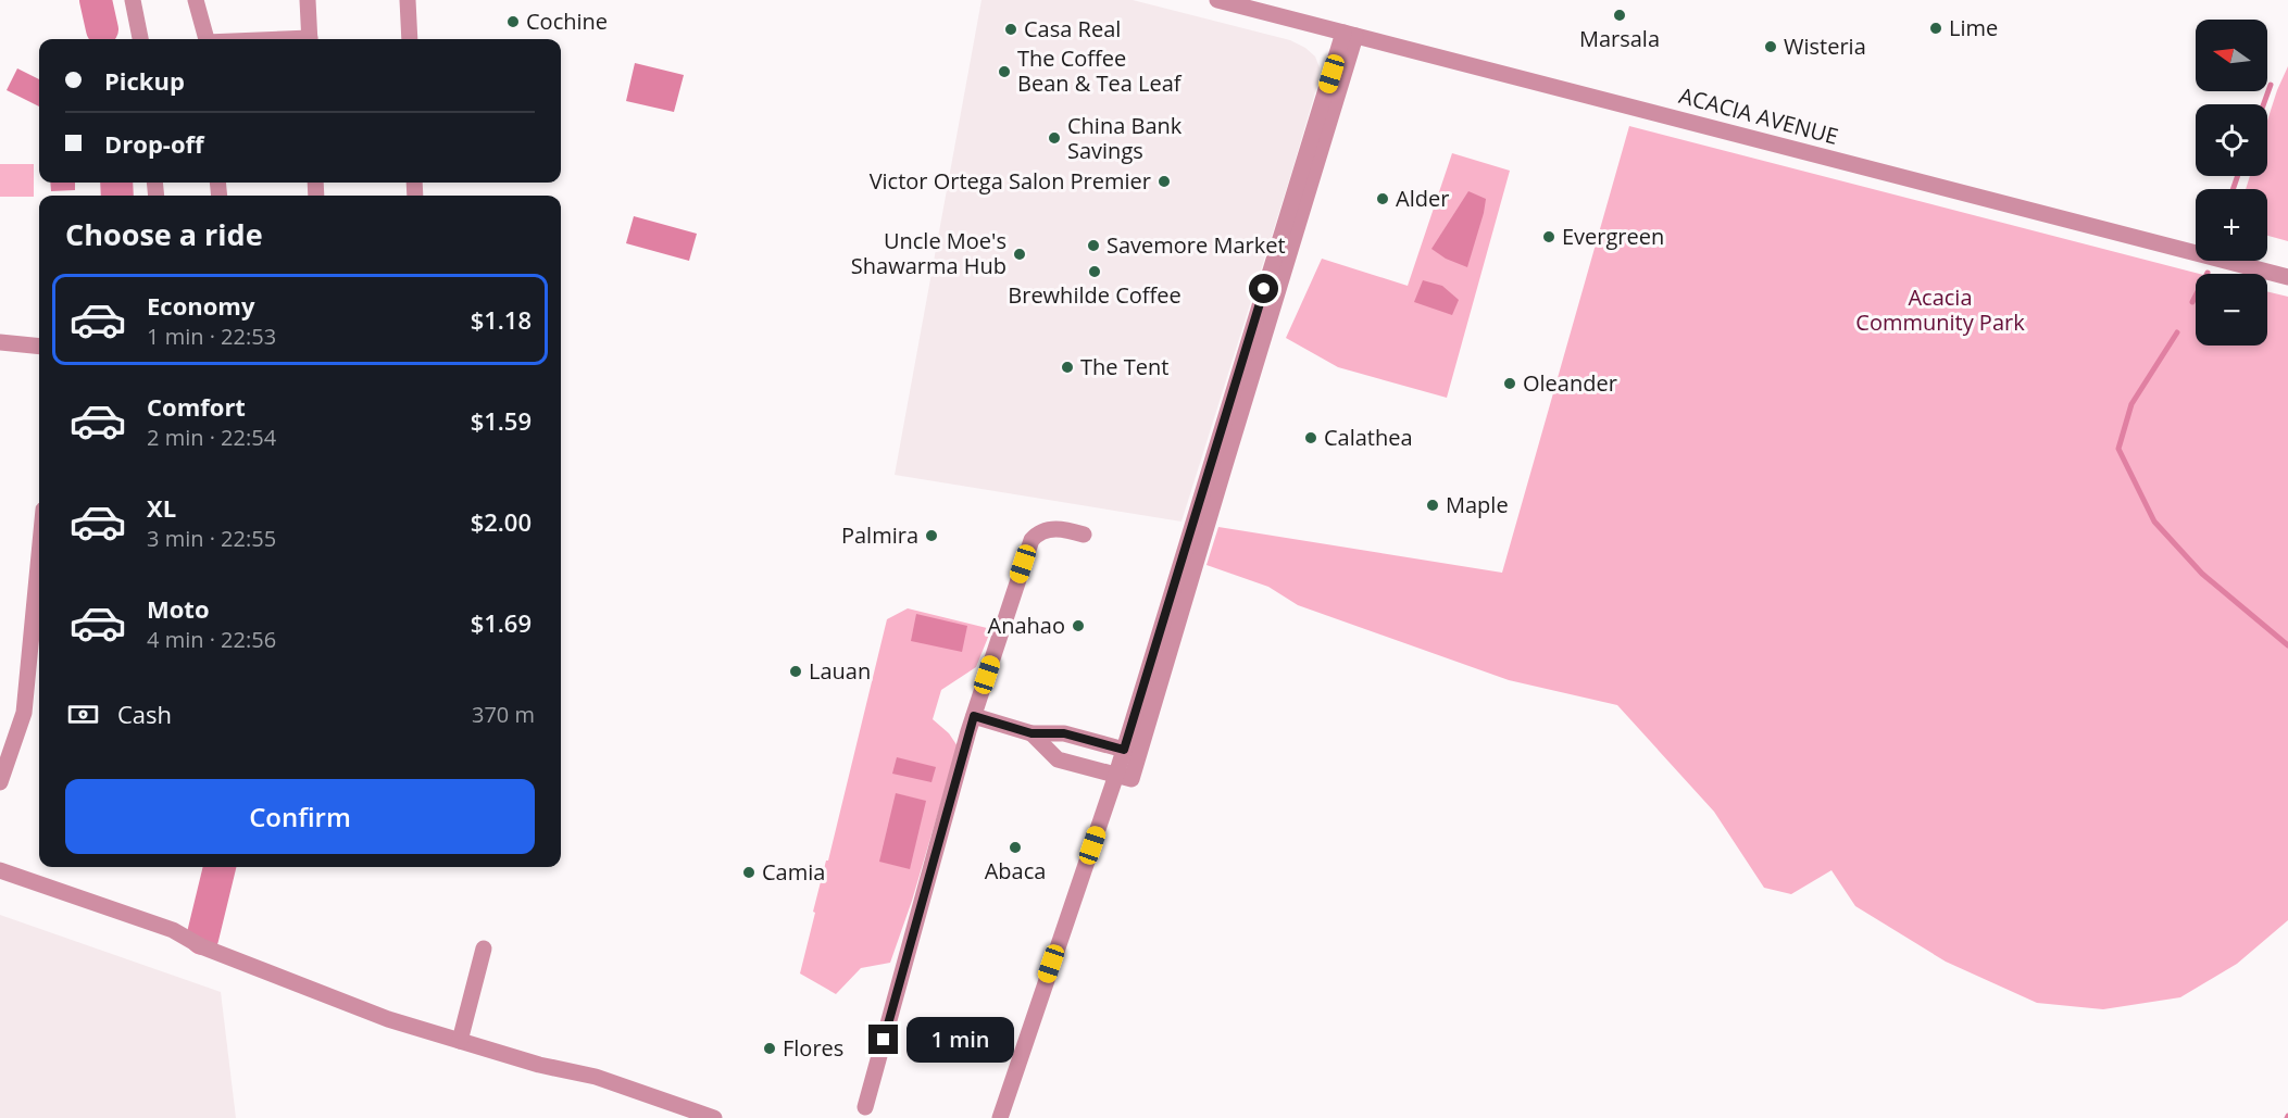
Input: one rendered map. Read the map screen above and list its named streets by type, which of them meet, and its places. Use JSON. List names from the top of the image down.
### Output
{
  "streets": {
    "street": ["ACACIA AVENUE"]
  },
  "parks": ["Acacia Community Park"],
  "places": [
    "Marsala",
    "Cochine",
    "Lime",
    "Casa Real",
    "Wisteria",
    "The Coffee Bean & Tea Leaf",
    "China Bank Savings",
    "Victor Ortega Salon Premier",
    "Alder",
    "Evergreen",
    "Savemore Market",
    "Uncle Moe's Shawarma Hub",
    "Brewhilde Coffee",
    "The Tent",
    "Oleander",
    "Calathea",
    "Maple",
    "Palmira",
    "Anahao",
    "Lauan",
    "Abaca",
    "Camia",
    "Flores"
  ],
  "north": "left",
  "page": {
    "map_buttons": ["+", "−"],
    "banner": ["Pickup", "Drop-off"],
    "heading": "Choose a ride",
    "list": [
      {
        "name": "Economy",
        "note": "1 min · 22:53",
        "value": "$1.18"
      },
      {
        "name": "Comfort",
        "note": "2 min · 22:54",
        "value": "$1.59"
      },
      {
        "name": "XL",
        "note": "3 min · 22:55",
        "value": "$2.00"
      },
      {
        "name": "Moto",
        "note": "4 min · 22:56",
        "value": "$1.69"
      }
    ],
    "pay": ["Cash", "370 m"],
    "buttons": "Confirm",
    "bubble": "1 min"
  }
}
